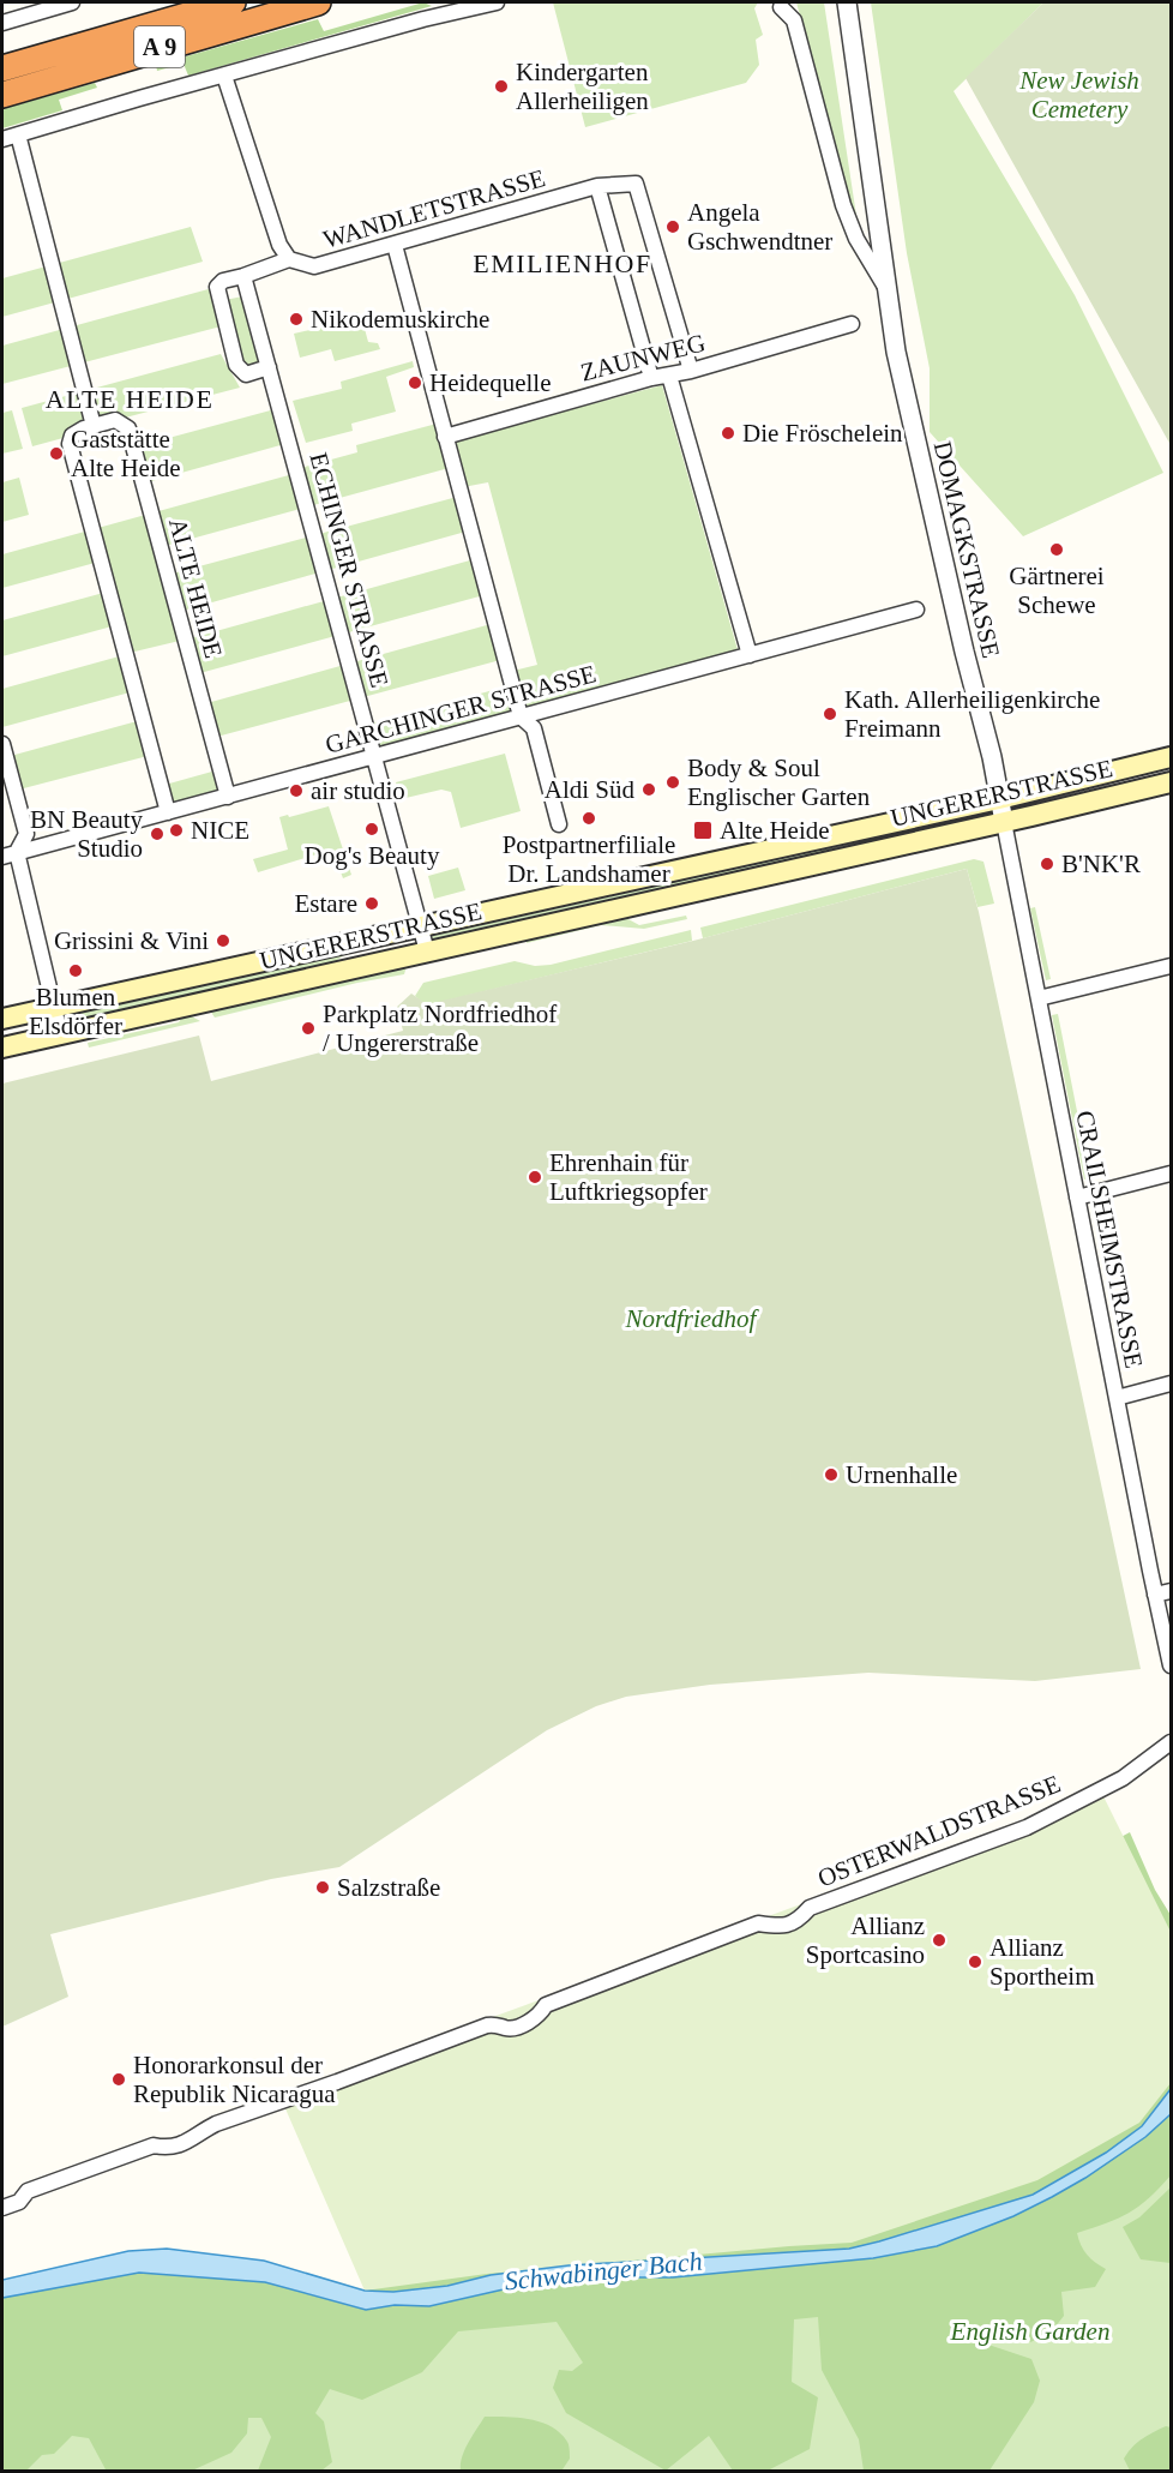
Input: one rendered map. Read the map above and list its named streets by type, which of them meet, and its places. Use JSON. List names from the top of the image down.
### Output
{
  "streets": {
    "highway": ["A 9"],
    "main road": ["UNGERERSTRASSE"],
    "street": [
      "WANDLETSTRASSE",
      "ZAUNWEG",
      "DOMAGKSTRASSE",
      "ECHINGER STRASSE",
      "ALTE HEIDE",
      "GARCHINGER STRASSE",
      "CRAILSHEIMSTRASSE",
      "OSTERWALDSTRASSE"
    ]
  },
  "crossings": [
    ["WANDLETSTRASSE", "ZAUNWEG"],
    ["WANDLETSTRASSE", "ECHINGER STRASSE"],
    ["DOMAGKSTRASSE", "UNGERERSTRASSE"],
    ["DOMAGKSTRASSE", "CRAILSHEIMSTRASSE"],
    ["ECHINGER STRASSE", "GARCHINGER STRASSE"],
    ["ECHINGER STRASSE", "UNGERERSTRASSE"],
    ["ALTE HEIDE", "GARCHINGER STRASSE"],
    ["UNGERERSTRASSE", "CRAILSHEIMSTRASSE"]
  ],
  "districts": ["EMILIENHOF", "ALTE HEIDE"],
  "water": ["Schwabinger Bach"],
  "parks": ["New Jewish Cemetery", "Nordfriedhof", "English Garden"],
  "places": {
    "other": [
      "Kindergarten Allerheiligen",
      "Angela Gschwendtner",
      "Nikodemuskirche",
      "Heidequelle",
      "Die Fröschelein",
      "Gaststätte Alte Heide",
      "Gärtnerei Schewe",
      "Kath. Allerheiligenkirche Freimann",
      "Body & Soul Englischer Garten",
      "Aldi Süd",
      "air studio",
      "Postpartnerfiliale Dr. Landshamer",
      "Dog's Beauty",
      "NICE",
      "BN Beauty Studio",
      "B'NK'R",
      "Estare",
      "Grissini & Vini",
      "Blumen Elsdörfer",
      "Parkplatz Nordfriedhof / Ungererstraße",
      "Ehrenhain für Luftkriegsopfer",
      "Urnenhalle",
      "Salzstraße",
      "Allianz Sportcasino",
      "Allianz Sportheim",
      "Honorarkonsul der Republik Nicaragua"
    ],
    "transit": ["Alte Heide"]
  }
}
